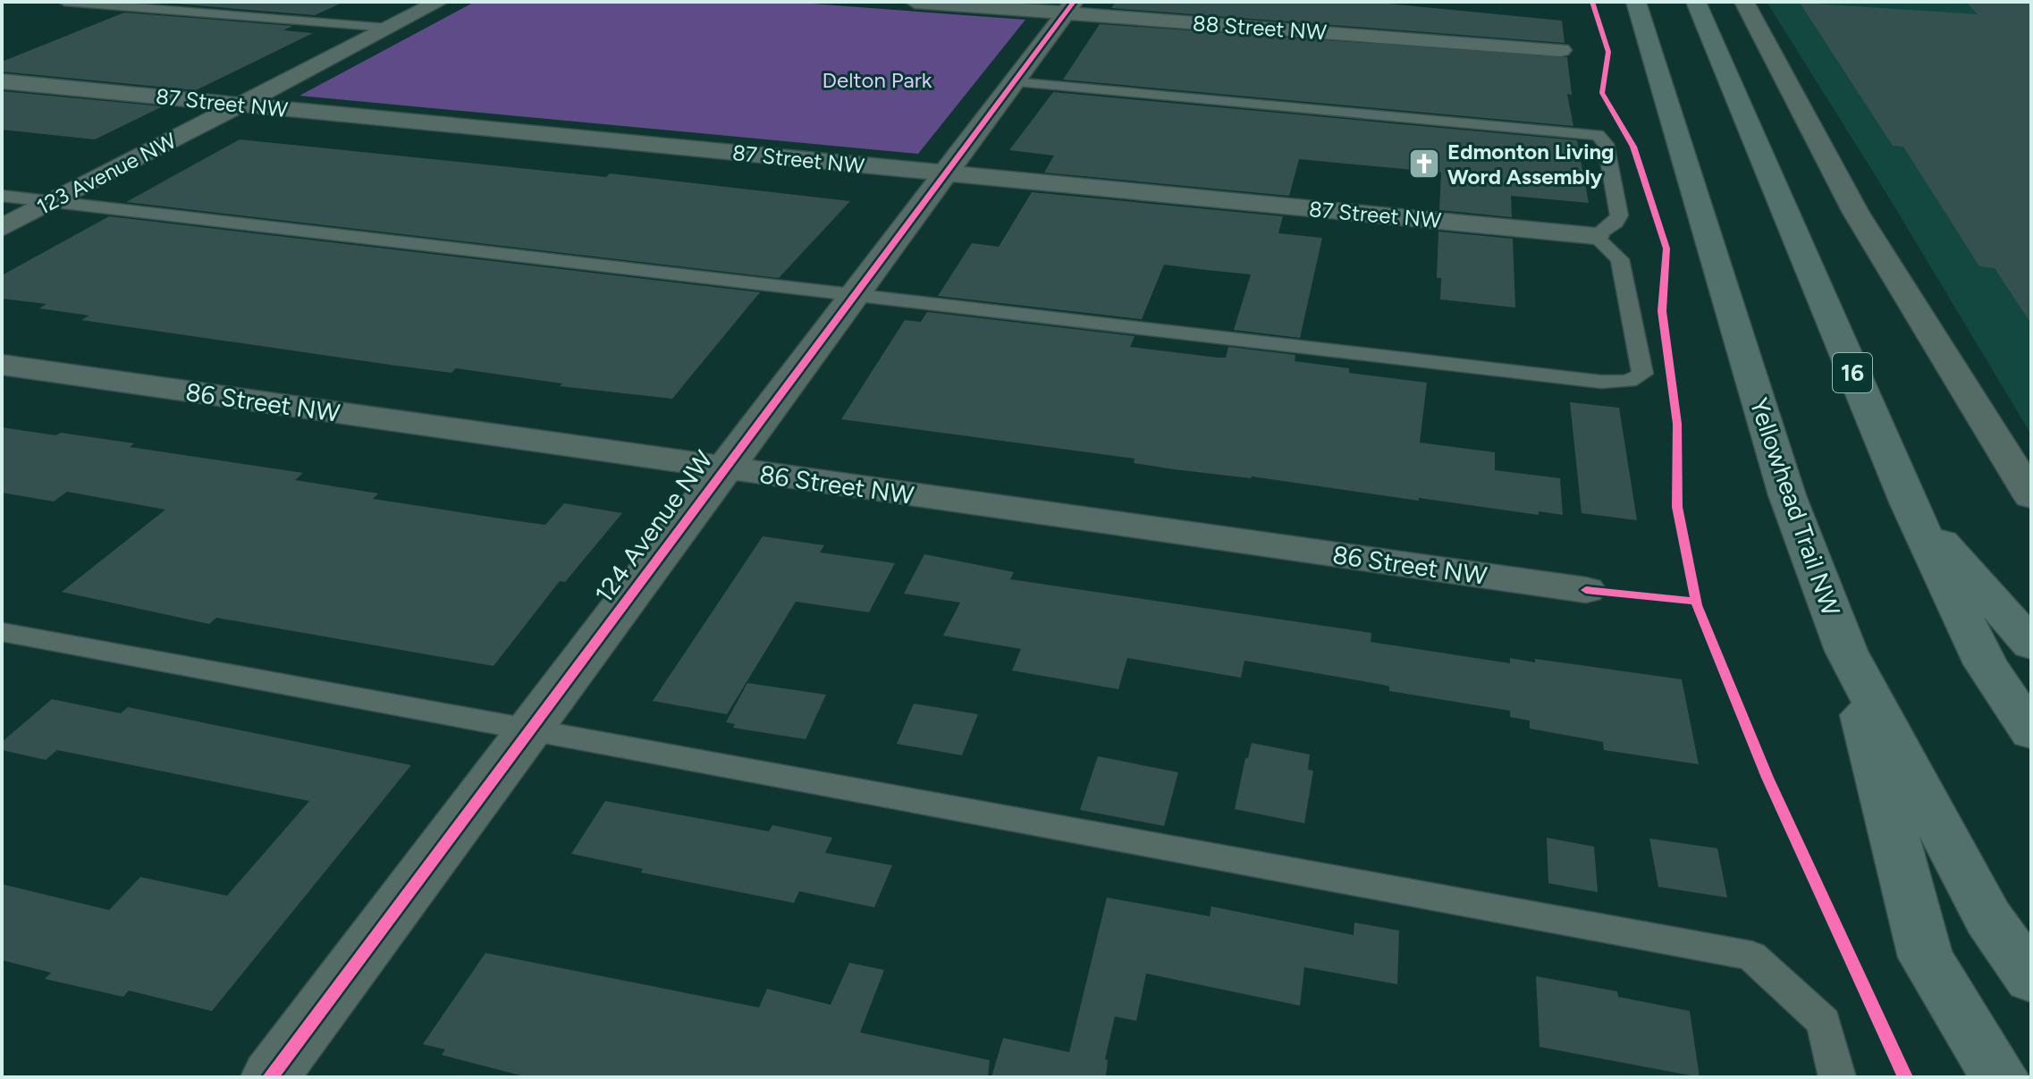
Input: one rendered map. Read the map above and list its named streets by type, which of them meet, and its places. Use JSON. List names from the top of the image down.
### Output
{
  "streets": {
    "highway": ["16", "Yellowhead Trail NW"],
    "street": [
      "88 Street NW",
      "87 Street NW",
      "123 Avenue NW",
      "86 Street NW",
      "124 Avenue NW"
    ]
  },
  "crossings": [
    ["88 Street NW", "124 Avenue NW"],
    ["87 Street NW", "123 Avenue NW"],
    ["87 Street NW", "124 Avenue NW"],
    ["86 Street NW", "124 Avenue NW"]
  ],
  "parks": ["Delton Park"],
  "places": {
    "church": ["Edmonton Living Word Assembly"]
  }
}
